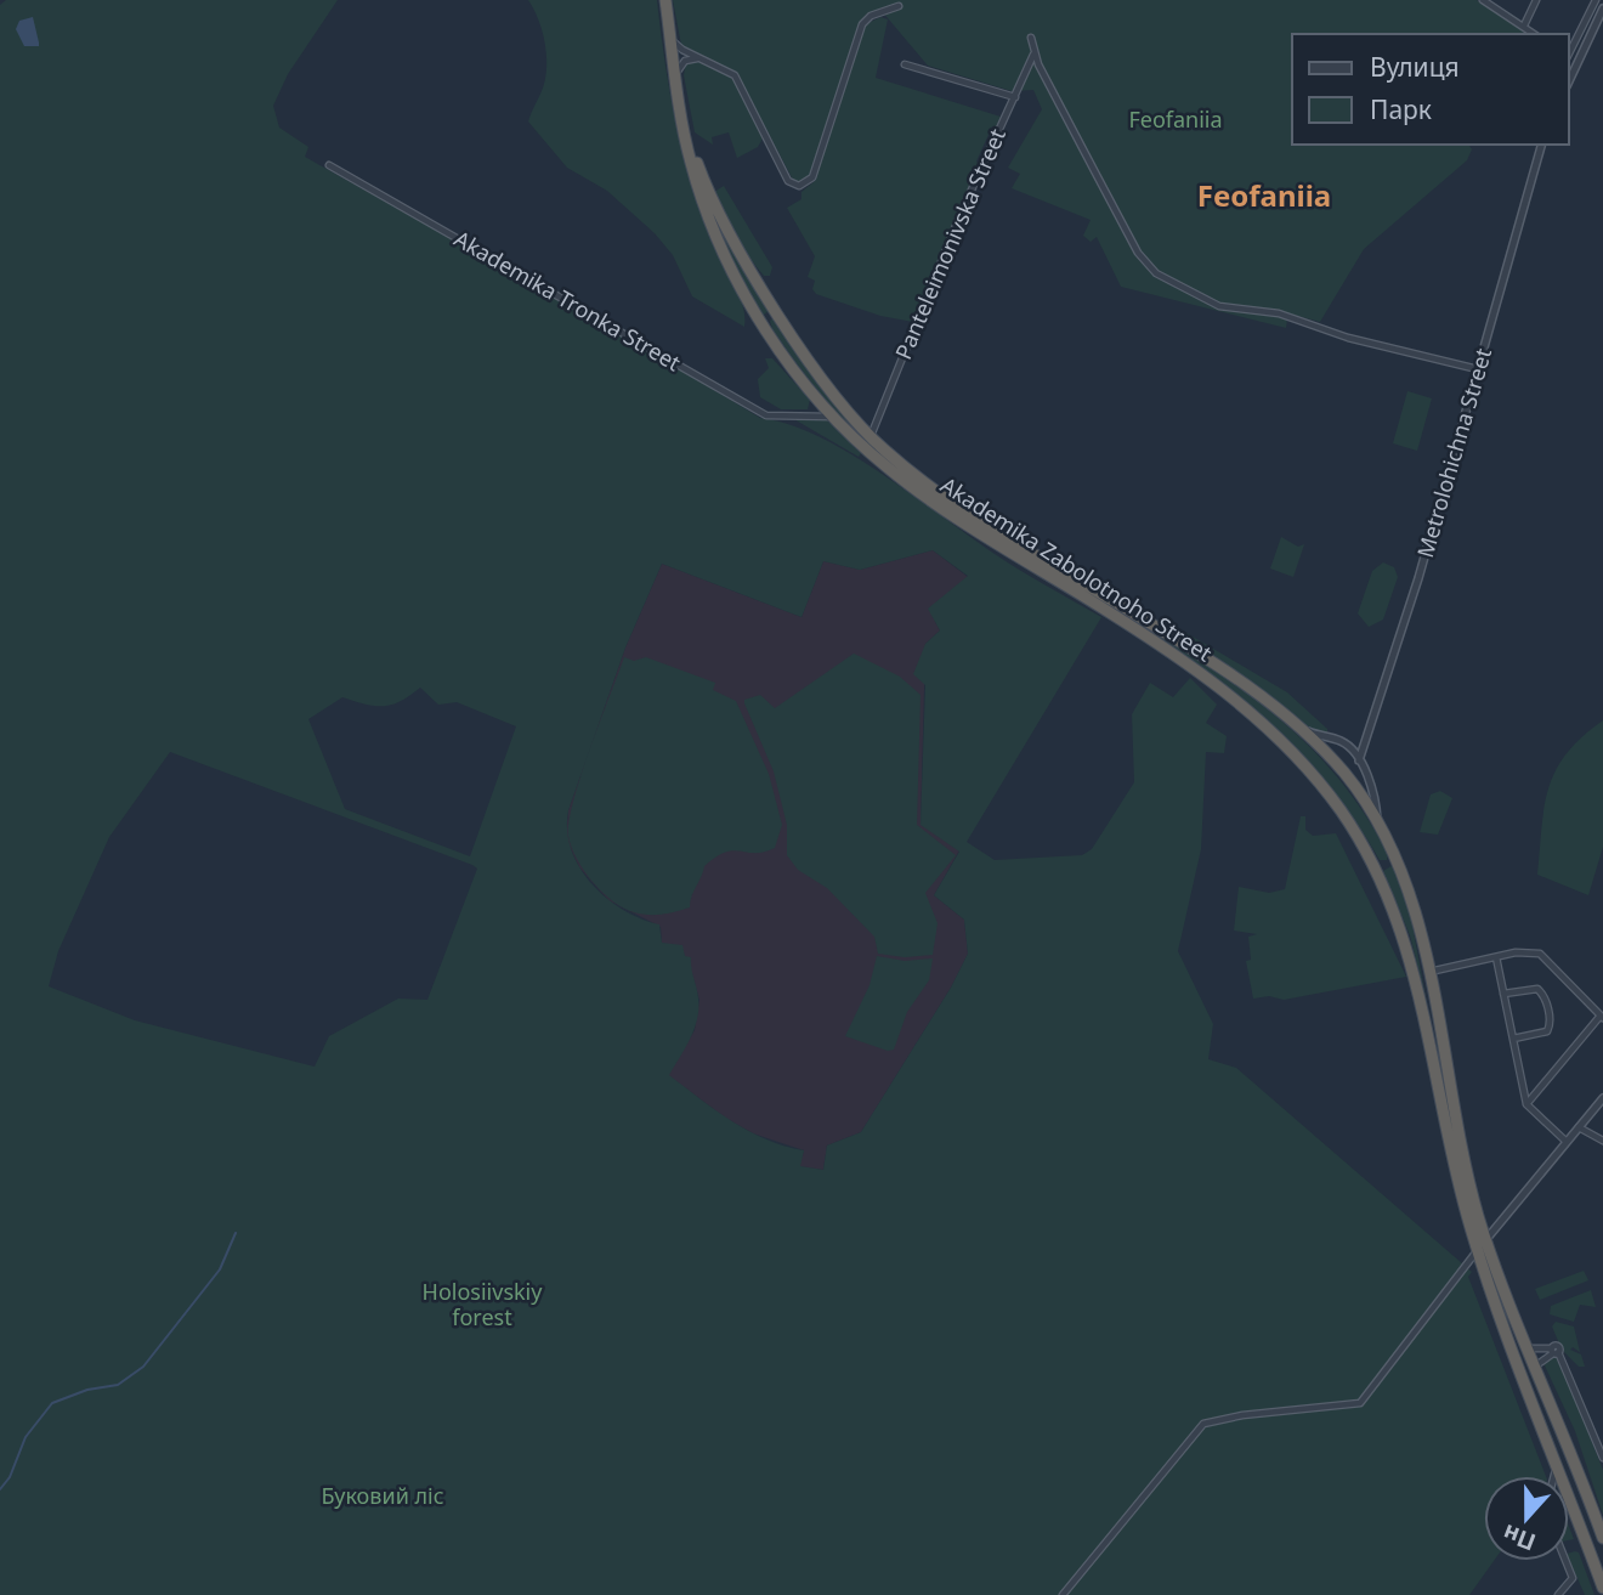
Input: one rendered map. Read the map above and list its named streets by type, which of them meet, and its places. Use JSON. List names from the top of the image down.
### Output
{
  "streets": {
    "highway": ["Akademika Zabolotnoho Street"],
    "street": ["Panteleimonivska Street", "Akademika Tronka Street", "Metrolohichna Street"]
  },
  "crossings": [
    ["Panteleimonivska Street", "Akademika Zabolotnoho Street"],
    ["Akademika Tronka Street", "Akademika Zabolotnoho Street"]
  ],
  "districts": ["Feofaniia"],
  "parks": ["Feofaniia", "Holosiivskiy forest", "Буковий ліс"],
  "legend": ["Вулиця", "Парк"],
  "north": "bottom"
}
